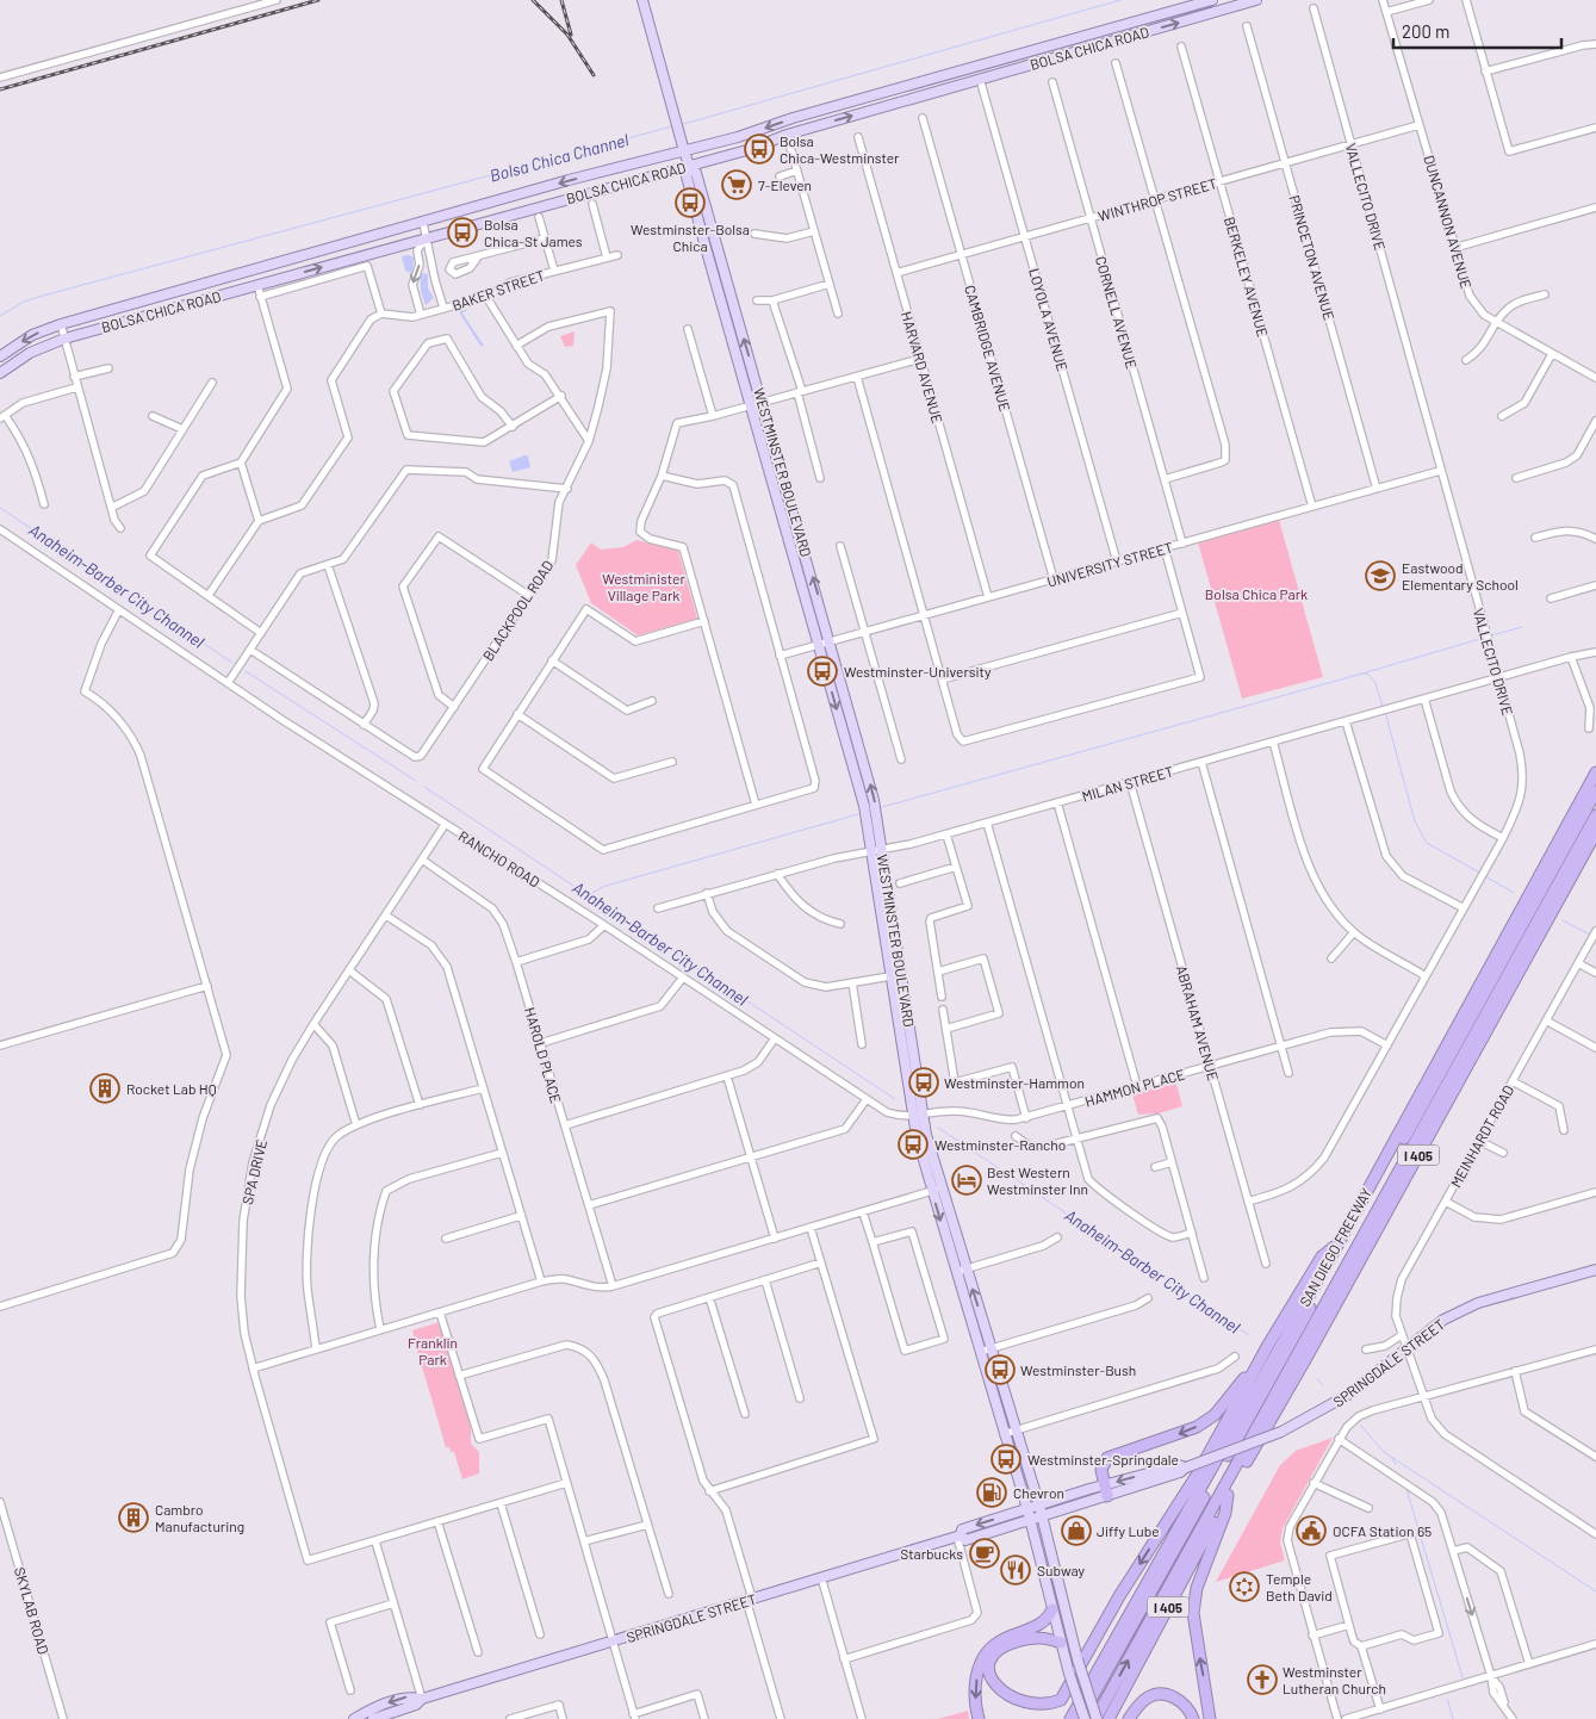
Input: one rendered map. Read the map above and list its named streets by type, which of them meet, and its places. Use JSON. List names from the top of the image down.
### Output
{
  "streets": {
    "highway": ["I 405", "SAN DIEGO FREEWAY"],
    "main road": ["BOLSA CHICA ROAD", "WESTMINSTER BOULEVARD", "SPRINGDALE STREET"],
    "street": [
      "VALLECITO DRIVE",
      "WINTHROP STREET",
      "DUNCANNON AVENUE",
      "PRINCETON AVENUE",
      "BERKELEY AVENUE",
      "BAKER STREET",
      "CORNELL AVENUE",
      "LOYOLA AVENUE",
      "CAMBRIDGE AVENUE",
      "HARVARD AVENUE",
      "UNIVERSITY STREET",
      "BLACKPOOL ROAD",
      "MILAN STREET",
      "RANCHO ROAD",
      "ABRAHAM AVENUE",
      "HAROLD PLACE",
      "HAMMON PLACE",
      "MEINHARDT ROAD",
      "SPA DRIVE",
      "SKYLAB ROAD"
    ]
  },
  "crossings": [
    ["BOLSA CHICA ROAD", "LOYOLA AVENUE"],
    ["BOLSA CHICA ROAD", "WESTMINSTER BOULEVARD"],
    ["VALLECITO DRIVE", "WINTHROP STREET"],
    ["VALLECITO DRIVE", "UNIVERSITY STREET"],
    ["VALLECITO DRIVE", "MILAN STREET"],
    ["VALLECITO DRIVE", "ABRAHAM AVENUE"],
    ["VALLECITO DRIVE", "HAMMON PLACE"],
    ["WINTHROP STREET", "DUNCANNON AVENUE"],
    ["WINTHROP STREET", "PRINCETON AVENUE"],
    ["WINTHROP STREET", "BERKELEY AVENUE"],
    ["WINTHROP STREET", "CORNELL AVENUE"],
    ["WINTHROP STREET", "LOYOLA AVENUE"],
    ["WINTHROP STREET", "CAMBRIDGE AVENUE"],
    ["WINTHROP STREET", "HARVARD AVENUE"],
    ["PRINCETON AVENUE", "UNIVERSITY STREET"],
    ["BERKELEY AVENUE", "UNIVERSITY STREET"],
    ["CORNELL AVENUE", "UNIVERSITY STREET"],
    ["LOYOLA AVENUE", "UNIVERSITY STREET"],
    ["CAMBRIDGE AVENUE", "UNIVERSITY STREET"],
    ["HARVARD AVENUE", "UNIVERSITY STREET"],
    ["WESTMINSTER BOULEVARD", "UNIVERSITY STREET"],
    ["WESTMINSTER BOULEVARD", "MILAN STREET"],
    ["WESTMINSTER BOULEVARD", "RANCHO ROAD"],
    ["WESTMINSTER BOULEVARD", "HAMMON PLACE"],
    ["WESTMINSTER BOULEVARD", "SPRINGDALE STREET"],
    ["MILAN STREET", "ABRAHAM AVENUE"],
    ["RANCHO ROAD", "HAMMON PLACE"],
    ["RANCHO ROAD", "SPA DRIVE"],
    ["ABRAHAM AVENUE", "HAMMON PLACE"],
    ["HAROLD PLACE", "SPA DRIVE"],
    ["MEINHARDT ROAD", "SPRINGDALE STREET"]
  ],
  "water": ["Bolsa Chica Channel", "Anaheim-Barber City Channel"],
  "parks": ["Westminister Village Park", "Bolsa Chica Park", "Franklin Park"],
  "places": {
    "bus stop": [
      "Bolsa Chica-Westminster",
      "Westminster-Bolsa Chica",
      "Bolsa Chica-St James",
      "Westminster-University",
      "Westminster-Hammon",
      "Westminster-Rancho",
      "Westminster-Bush",
      "Westminster-Springdale"
    ],
    "supermarket": ["7-Eleven"],
    "school or university": ["Eastwood Elementary School"],
    "building": ["Rocket Lab HQ", "Cambro Manufacturing"],
    "hotel": ["Best Western Westminster Inn"],
    "fuel station": ["Chevron"],
    "shop": ["Jiffy Lube"],
    "public building": ["OCFA Station 65"],
    "cafe": ["Starbucks"],
    "restaurant": ["Subway"],
    "synagogue": ["Temple Beth David"],
    "church": ["Westminster Lutheran Church"]
  },
  "scale_bar": "200 m"
}
